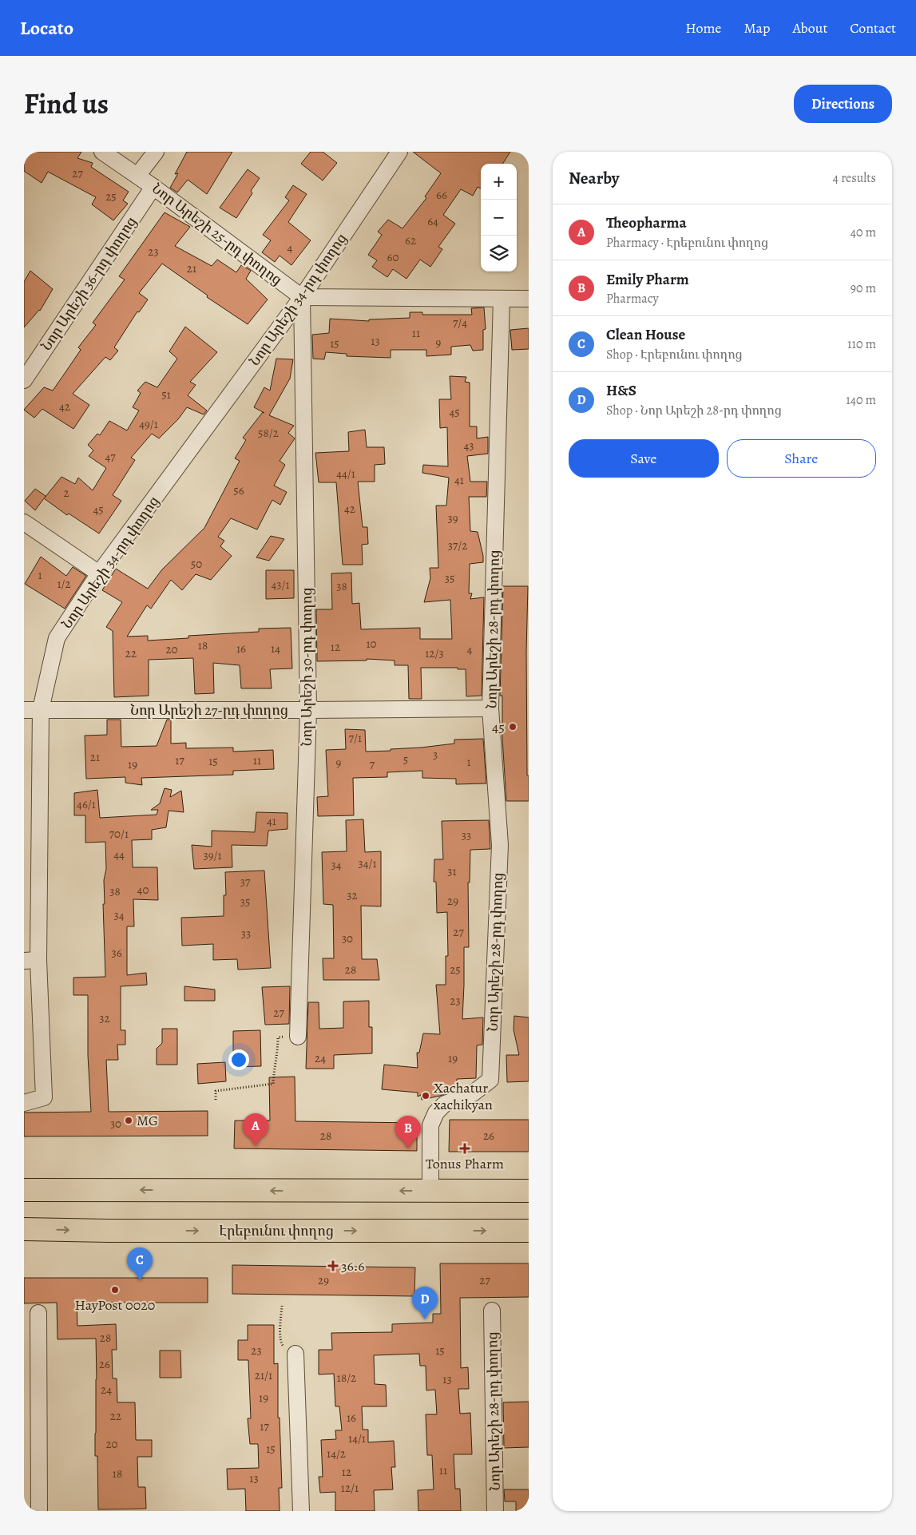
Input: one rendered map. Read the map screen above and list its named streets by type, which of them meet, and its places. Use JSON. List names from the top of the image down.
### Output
{
  "streets": {
    "main road": ["Էրեբունու փողոց"],
    "street": [
      "Նոր Արեշի 25-րդ փողոց",
      "Նոր Արեշի 36-րդ փողոց",
      "Նոր Արեշի 34-րդ փողոց",
      "Նոր Արեշի 28-րդ փողոց",
      "Նոր Արեշի 30-րդ փողոց",
      "Նոր Արեշի 27-րդ փողոց"
    ]
  },
  "crossings": [
    ["Նոր Արեշի 25-րդ փողոց", "Նոր Արեշի 36-րդ փողոց"],
    ["Նոր Արեշի 25-րդ փողոց", "Նոր Արեշի 34-րդ փողոց"],
    ["Նոր Արեշի 25-րդ փողոց", "Նոր Արեշի 30-րդ փողոց"],
    ["Նոր Արեշի 34-րդ փողոց", "Նոր Արեշի 30-րդ փողոց"],
    ["Նոր Արեշի 34-րդ փողոց", "Նոր Արեշի 27-րդ փողոց"],
    ["Նոր Արեշի 28-րդ փողոց", "Նոր Արեշի 27-րդ փողոց"],
    ["Նոր Արեշի 30-րդ փողոց", "Նոր Արեշի 27-րդ փողոց"]
  ],
  "places": {
    "other": [
      "45",
      "Xachatur xachikyan",
      "MG",
      "HayPost 0020"
    ],
    "health": ["Tonus Pharm", "36.6"]
  },
  "house_numbers": [
    "27",
    "66",
    "25",
    "64",
    "62",
    "4",
    "23",
    "60",
    "21",
    "7/4",
    "11",
    "13",
    "9",
    "15",
    "51",
    "42",
    "45",
    "49/1",
    "58/2",
    "43",
    "47",
    "44/1",
    "41",
    "56",
    "2",
    "42",
    "45",
    "39",
    "37/2",
    "50",
    "1",
    "35",
    "1/2",
    "43/1",
    "38",
    "10",
    "18",
    "12",
    "16",
    "14",
    "20",
    "4",
    "22",
    "12/3",
    "7/1",
    "3",
    "21",
    "5",
    "17",
    "11",
    "15",
    "1",
    "9",
    "19",
    "7",
    "46/1",
    "41",
    "70/1",
    "33",
    "44",
    "39/1",
    "34/1",
    "34",
    "31",
    "37",
    "40",
    "38",
    "32",
    "29",
    "35",
    "34",
    "27",
    "33",
    "30",
    "36",
    "28",
    "25",
    "23",
    "27",
    "32",
    "24",
    "19",
    "30",
    "28",
    "26",
    "29",
    "27",
    "28",
    "23",
    "15",
    "26",
    "21/1",
    "18/2",
    "13",
    "24",
    "19",
    "22",
    "16",
    "17",
    "14/1",
    "20",
    "15",
    "14/2",
    "11",
    "12",
    "18",
    "13",
    "12/1"
  ],
  "page": {
    "header": "Locato",
    "nav": [
      "Home",
      "Map",
      "About",
      "Contact"
    ],
    "title": "Find us",
    "buttons": [
      "Directions",
      ["Save", "Share"]
    ],
    "heading": ["Nearby", "4 results"],
    "map_buttons": ["+", "−"],
    "list": [
      {
        "mark": "A",
        "name": "Theopharma",
        "note": "Pharmacy · Էրեբունու փողոց",
        "value": "40 m"
      },
      {
        "mark": "B",
        "name": "Emily Pharm",
        "note": "Pharmacy",
        "value": "90 m"
      },
      {
        "mark": "C",
        "name": "Clean House",
        "note": "Shop · Էրեբունու փողոց",
        "value": "110 m"
      },
      {
        "mark": "D",
        "name": "H&S",
        "note": "Shop · Նոր Արեշի 28-րդ փողոց",
        "value": "140 m"
      }
    ],
    "pins": [
      "A",
      "B",
      "C",
      "D"
    ]
  }
}
